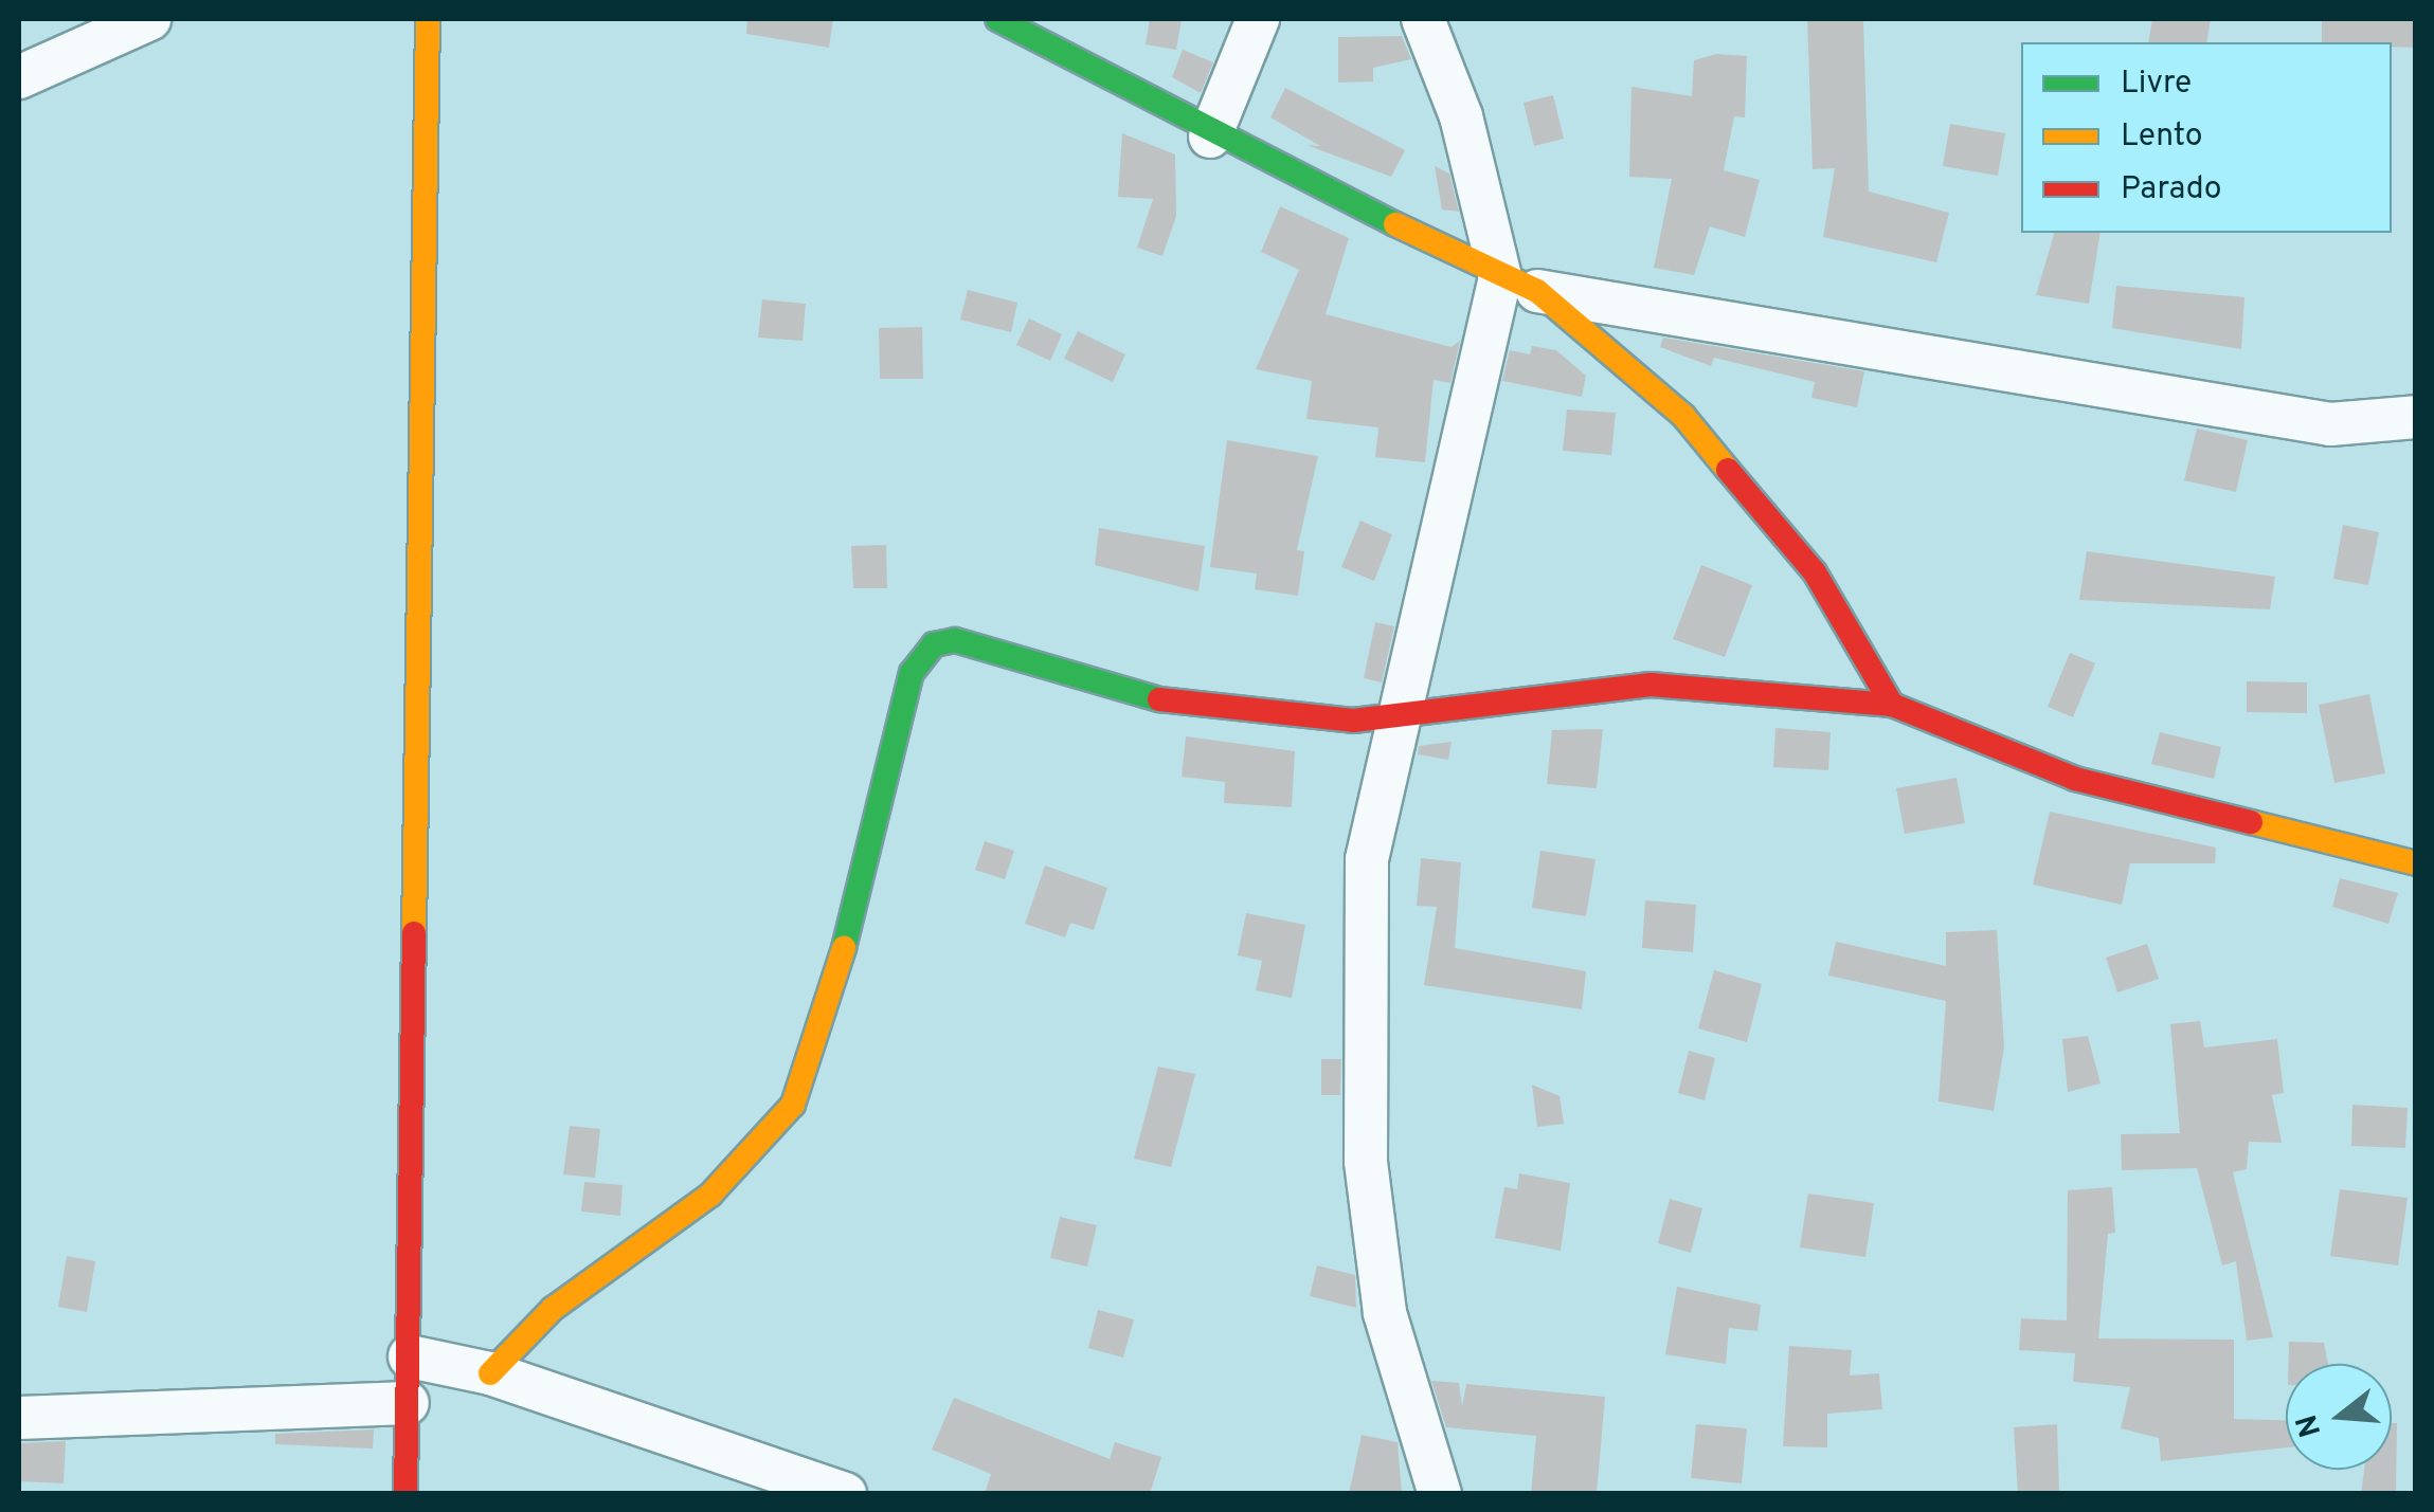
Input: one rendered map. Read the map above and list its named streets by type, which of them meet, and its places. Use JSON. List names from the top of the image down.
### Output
{
  "legend": ["Livre", "Lento", "Parado"],
  "north": "left"
}
